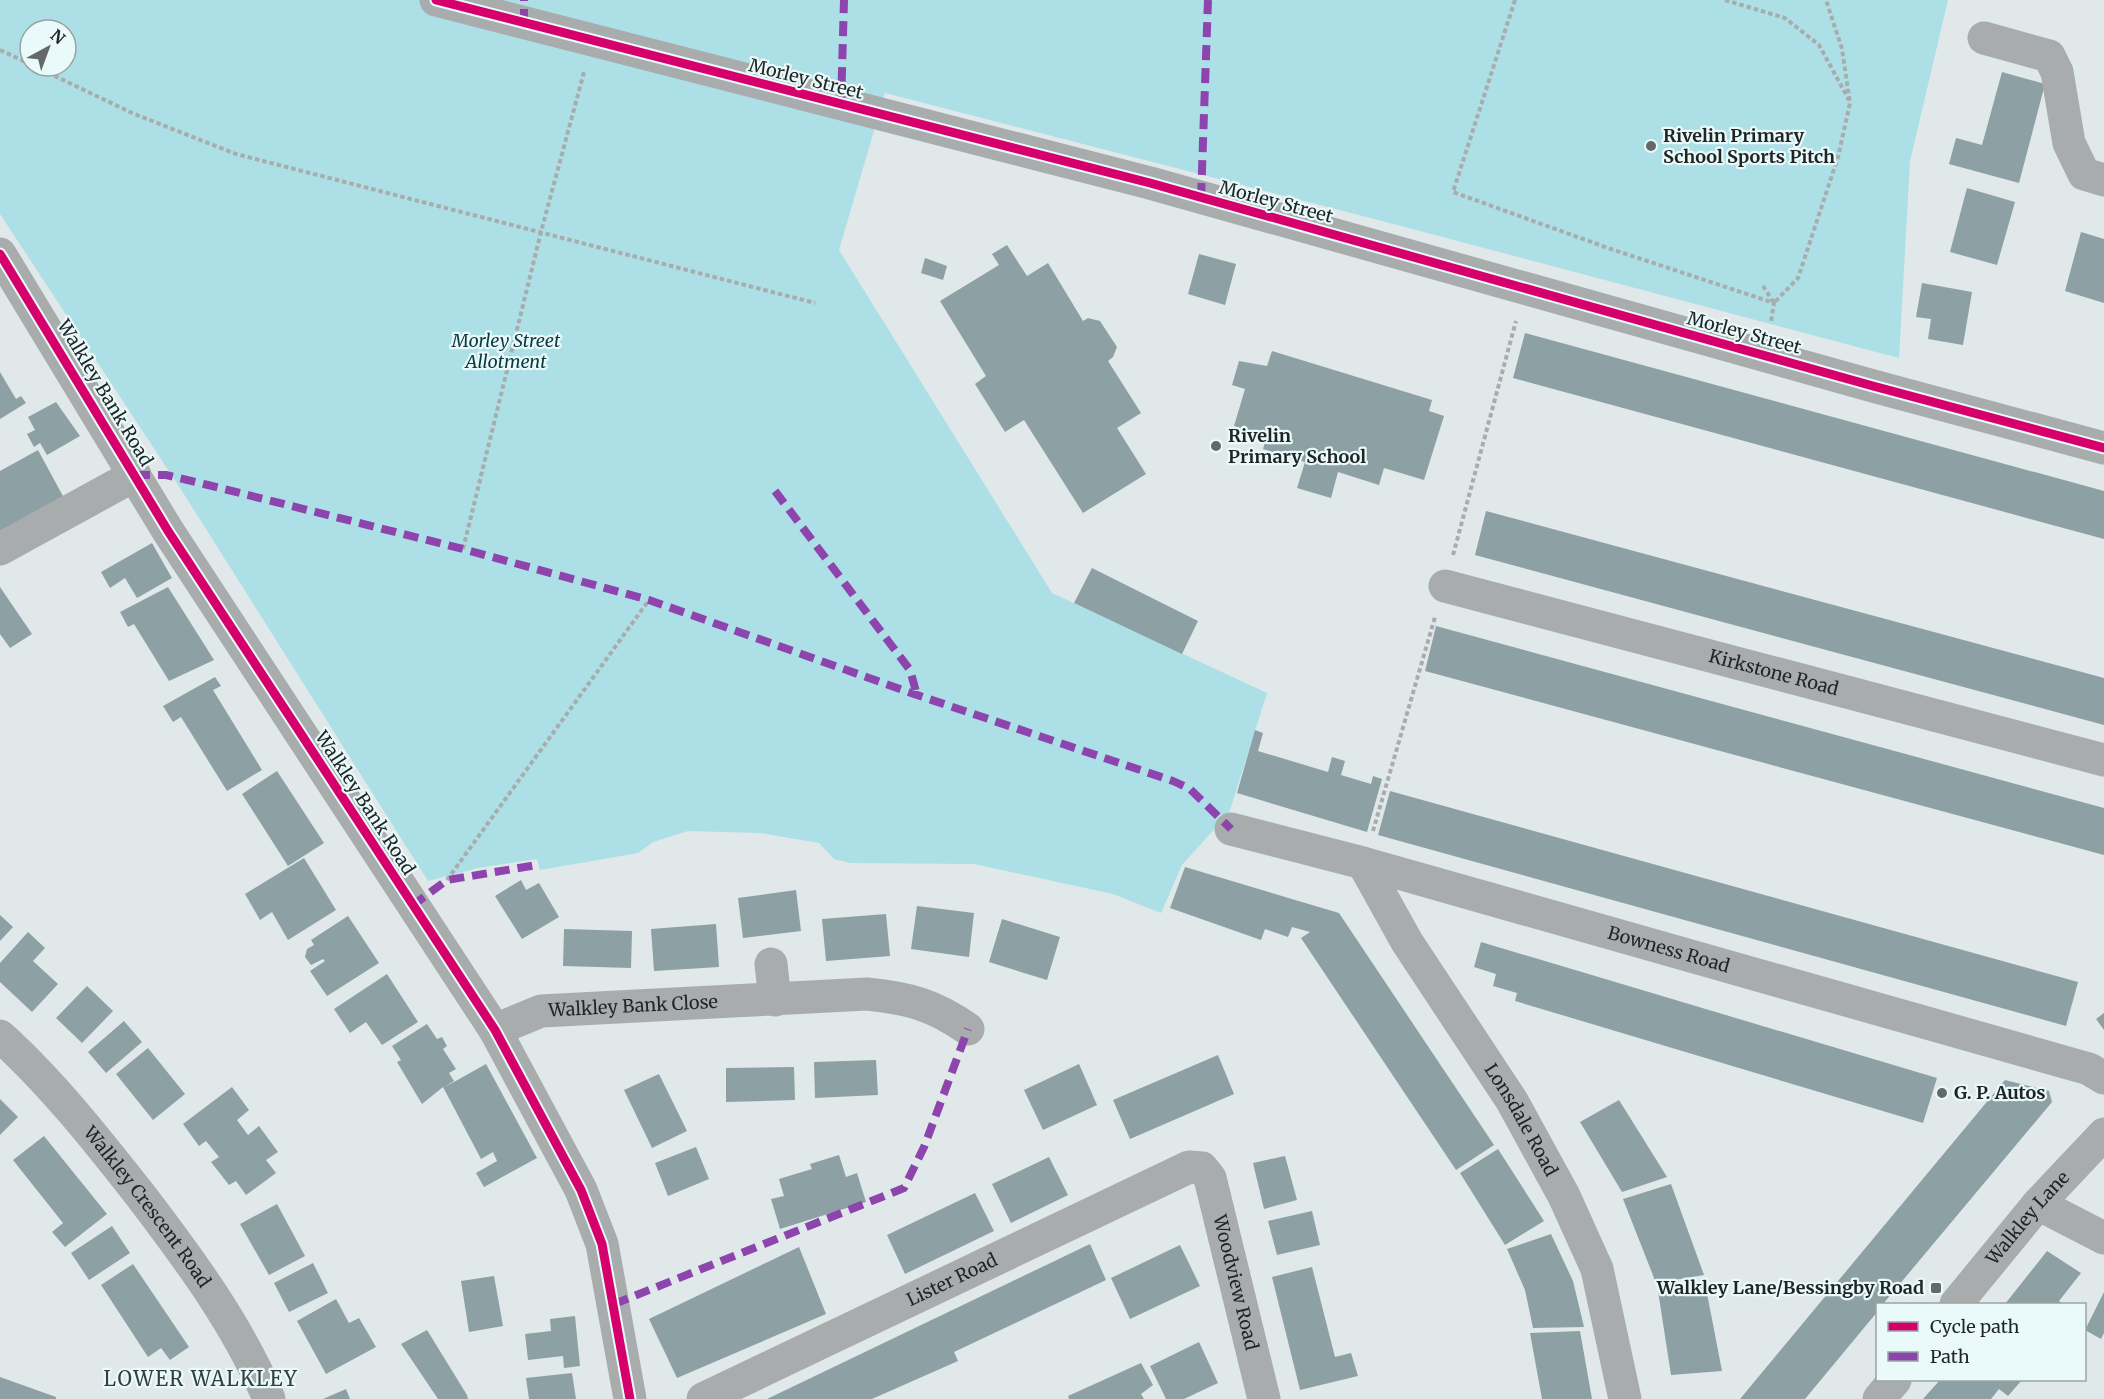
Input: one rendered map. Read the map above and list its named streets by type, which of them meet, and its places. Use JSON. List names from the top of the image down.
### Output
{
  "streets": {
    "street": [
      "Morley Street",
      "Walkley Bank Road",
      "Kirkstone Road",
      "Bowness Road",
      "Walkley Bank Close",
      "Lonsdale Road",
      "Walkley Crescent Road",
      "Walkley Lane",
      "Lister Road",
      "Woodview Road"
    ]
  },
  "crossings": [
    ["Walkley Bank Road", "Walkley Bank Close"],
    ["Bowness Road", "Lonsdale Road"],
    ["Lister Road", "Woodview Road"]
  ],
  "districts": ["LOWER WALKLEY"],
  "parks": ["Morley Street Allotment"],
  "places": {
    "other": ["Rivelin Primary School Sports Pitch", "Rivelin Primary School", "G. P. Autos"],
    "transit": ["Walkley Lane/Bessingby Road"]
  },
  "legend": ["Cycle path", "Path"],
  "north": "top right"
}
